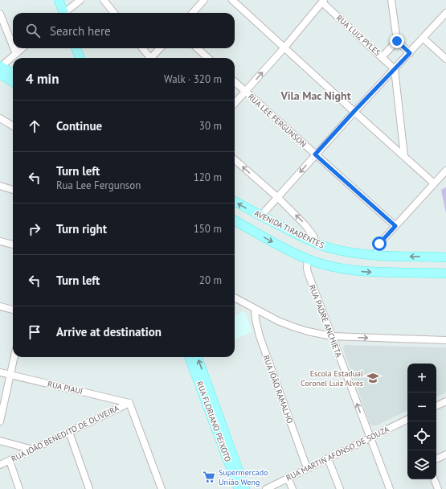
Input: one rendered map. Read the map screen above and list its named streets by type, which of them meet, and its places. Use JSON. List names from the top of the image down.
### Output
{
  "streets": {
    "main road": ["AVENIDA TIRADENTES", "RUA FLORIANO PEIXOTO"],
    "street": [
      "RUA LUIZ PYLES",
      "RUA LEE FERGUNSON",
      "RUA PADRE ANCHIETA",
      "RUA PIAUÍ",
      "RUA JOÃO RAMALHO",
      "RUA JOÃO BENEDITO DE OLIVEIRA",
      "RUA MARTIN AFONSO DE SOUZA"
    ]
  },
  "crossings": [
    ["RUA PADRE ANCHIETA", "RUA MARTIN AFONSO DE SOUZA"],
    ["RUA PIAUÍ", "RUA JOÃO BENEDITO DE OLIVEIRA"],
    ["RUA JOÃO RAMALHO", "RUA MARTIN AFONSO DE SOUZA"]
  ],
  "one_way": ["RUA PADRE ANCHIETA"],
  "districts": ["Vila Mac Night"],
  "places": {
    "school or university": ["Escola Estadual Coronel Luiz Alves"],
    "supermarket": ["Supermercado União Weng"]
  },
  "page": {
    "search": "Search here",
    "heading": ["4 min", "Walk · 320 m"],
    "list": [
      ["Continue", "30 m"],
      ["Turn left", "Rua Lee Fergunson", "120 m"],
      ["Turn right", "150 m"],
      ["Turn left", "20 m"],
      "Arrive at destination"
    ],
    "map_buttons": ["+", "−"]
  }
}
